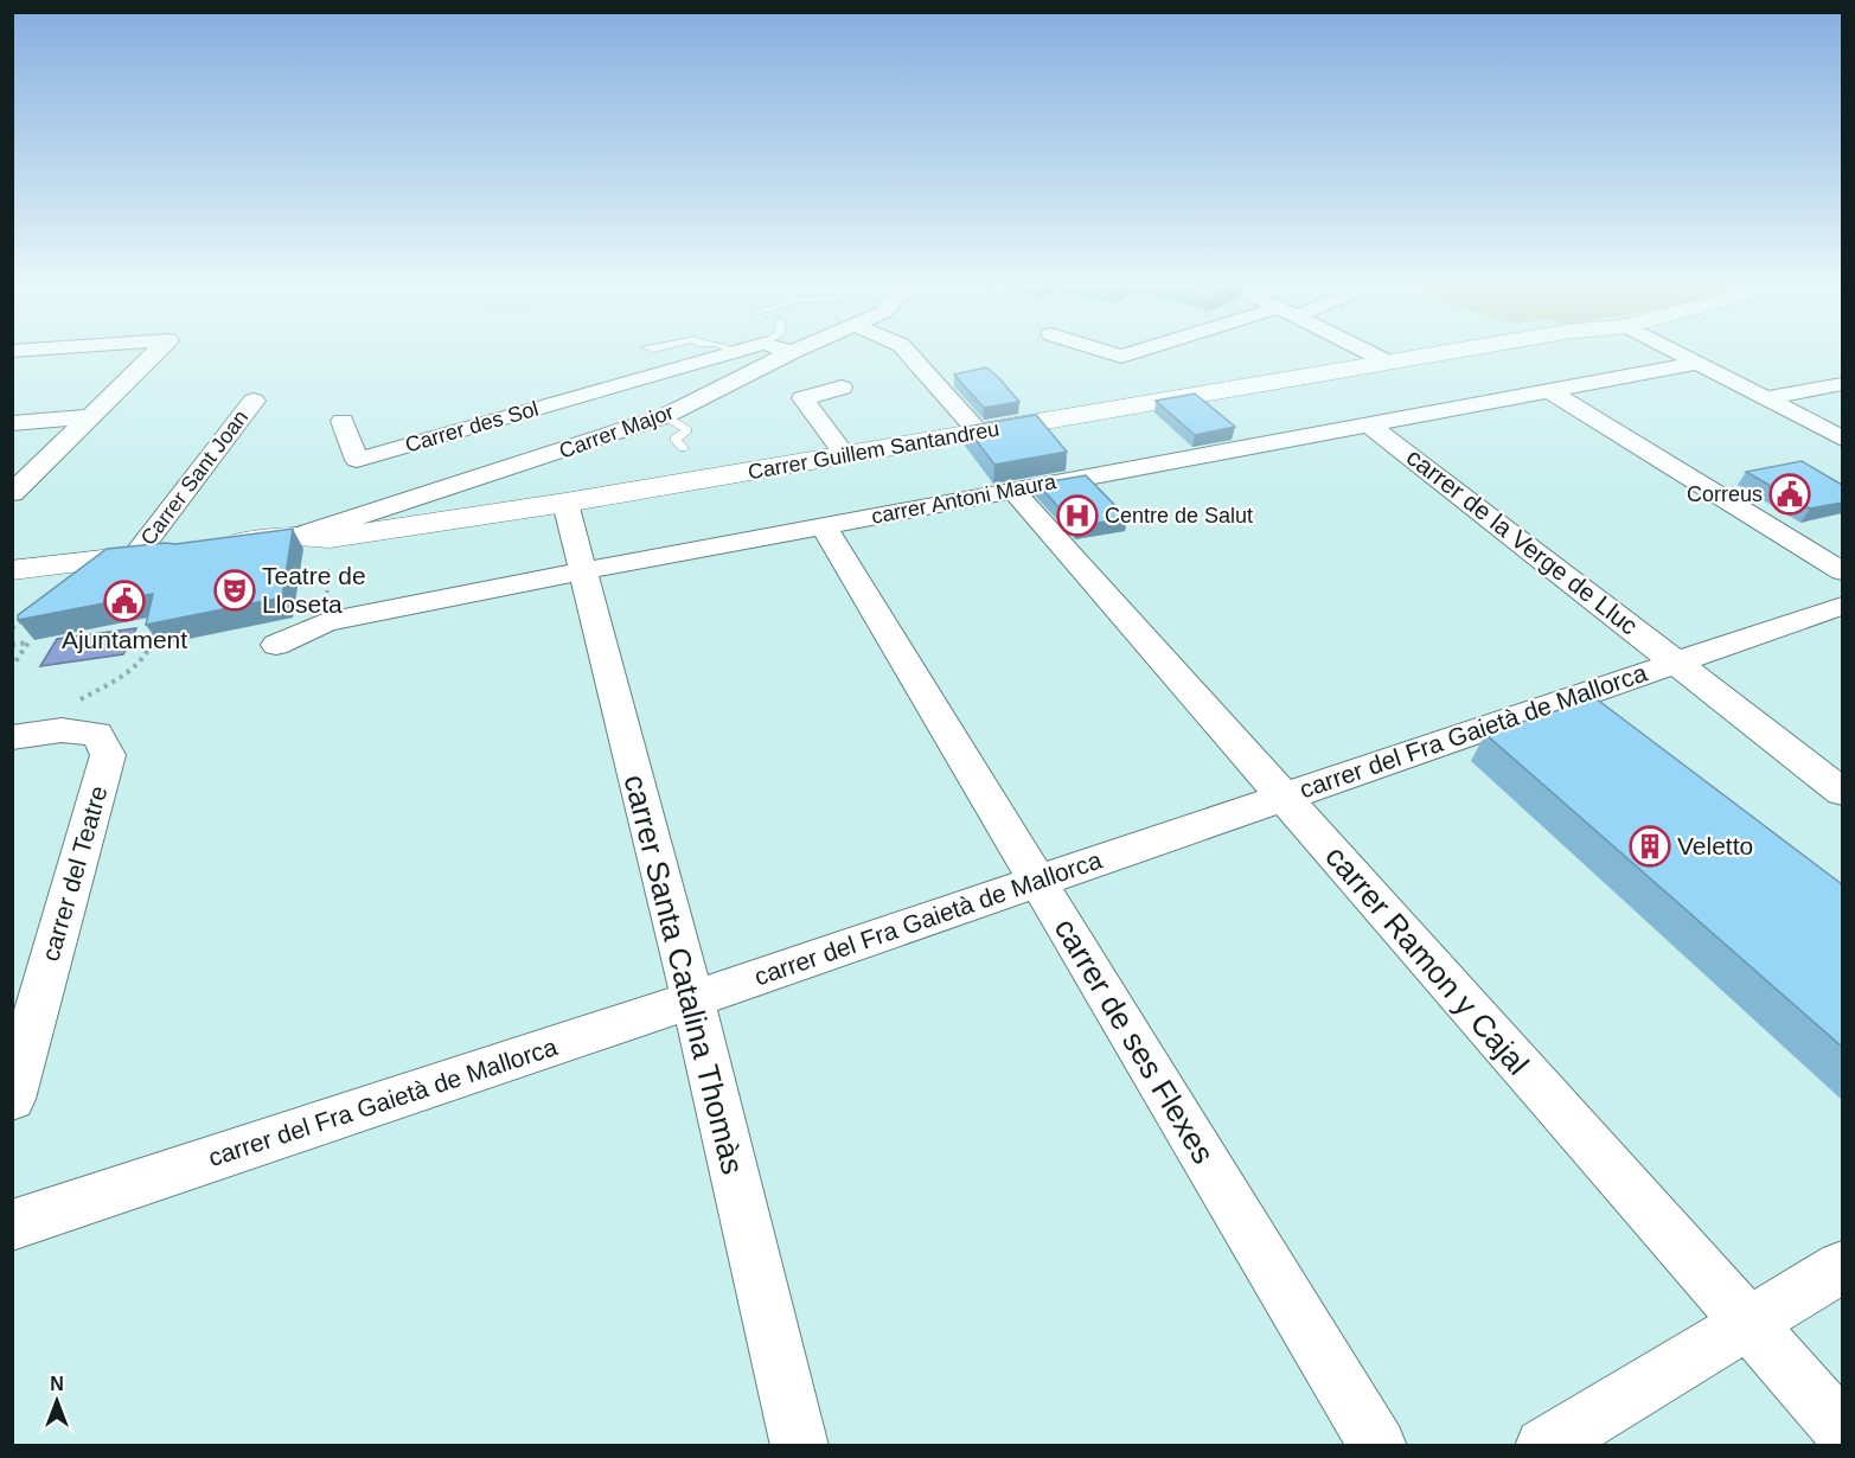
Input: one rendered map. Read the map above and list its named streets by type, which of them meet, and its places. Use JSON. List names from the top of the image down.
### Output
{
  "streets": {
    "street": [
      "Carrer des Sol",
      "Carrer Major",
      "Carrer Guillem Santandreu",
      "Carrer Sant Joan",
      "carrer Antoni Maura",
      "carrer de la Verge de Lluc",
      "carrer del Fra Gaietà de Mallorca",
      "carrer del Teatre",
      "carrer Ramon y Cajal",
      "carrer Santa Catalina Thomàs",
      "carrer de ses Flexes"
    ]
  },
  "crossings": [
    ["Carrer Major", "Carrer Guillem Santandreu"],
    ["Carrer Guillem Santandreu", "carrer Santa Catalina Thomàs"],
    ["carrer Antoni Maura", "carrer de la Verge de Lluc"],
    ["carrer Antoni Maura", "carrer Ramon y Cajal"],
    ["carrer Antoni Maura", "carrer Santa Catalina Thomàs"],
    ["carrer Antoni Maura", "carrer de ses Flexes"],
    ["carrer de la Verge de Lluc", "carrer del Fra Gaietà de Mallorca"],
    ["carrer del Fra Gaietà de Mallorca", "carrer Ramon y Cajal"],
    ["carrer del Fra Gaietà de Mallorca", "carrer Santa Catalina Thomàs"],
    ["carrer del Fra Gaietà de Mallorca", "carrer de ses Flexes"]
  ],
  "places": {
    "public building": ["Correus", "Ajuntament"],
    "hospital": ["Centre de Salut"],
    "theatre": ["Teatre de Lloseta"],
    "building": ["Veletto"]
  },
  "north": "top"
}
